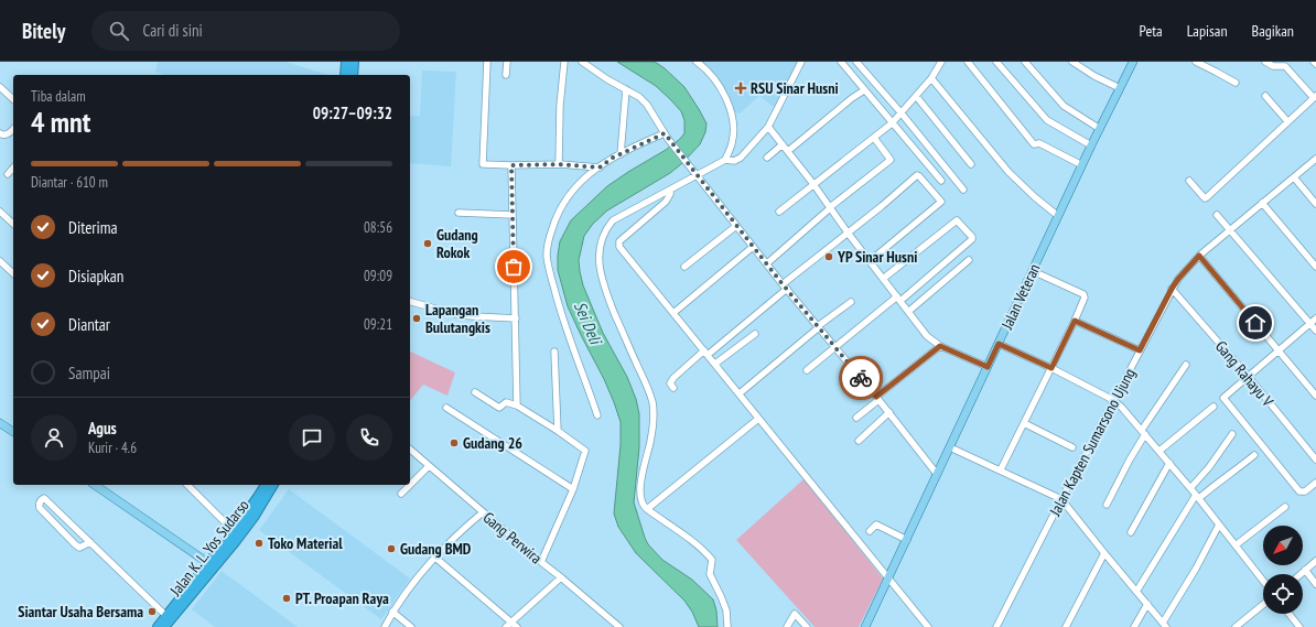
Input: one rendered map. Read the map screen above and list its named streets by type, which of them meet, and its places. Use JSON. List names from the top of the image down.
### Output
{
  "streets": {
    "highway": ["Jalan K. L. Yos Sudarso"],
    "main road": ["Jalan Veteran"],
    "street": ["Gang Rahayu V", "Jalan Kapten Sumarsono Ujung", "Gang Perwira"]
  },
  "crossings": [
    ["Gang Rahayu V", "Jalan Kapten Sumarsono Ujung"]
  ],
  "water": ["Sei Deli"],
  "places": {
    "health": ["RSU Sinar Husni"],
    "other": [
      "Gudang Rokok",
      "YP Sinar Husni",
      "Lapangan Bulutangkis",
      "Gudang 26",
      "Toko Material",
      "Gudang BMD",
      "PT. Proapan Raya",
      "Siantar Usaha Bersama"
    ]
  },
  "north": "bottom left",
  "page": {
    "header": "Bitely",
    "search": "Cari di sini",
    "nav": ["Peta", "Lapisan", "Bagikan"],
    "heading": ["4 mnt", "Tiba dalam", "09:27–09:32"],
    "panel": ["Agus", "Kurir · 4.6"],
    "bar": "Diantar · 610 m",
    "list": [
      ["Diterima", "08:56"],
      ["Disiapkan", "09:09"],
      ["Diantar", "09:21"],
      "Sampai"
    ]
  }
}
